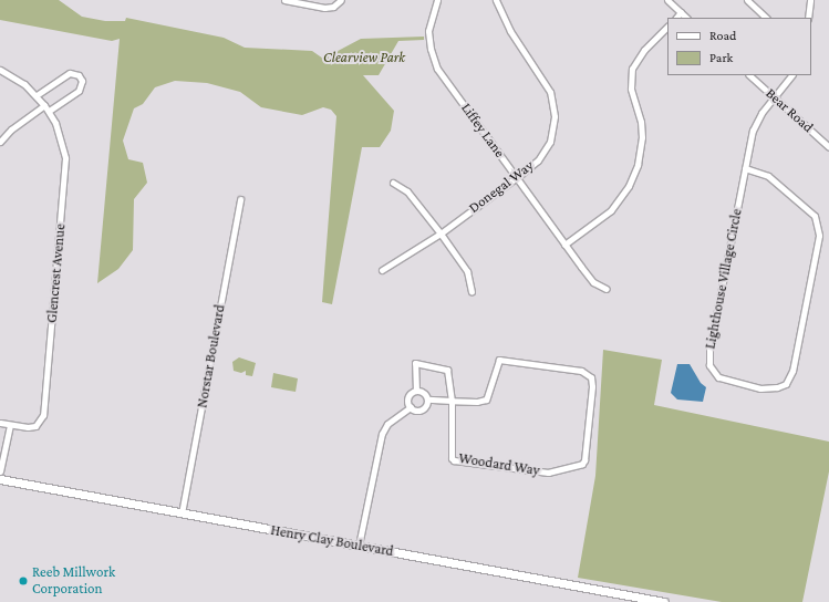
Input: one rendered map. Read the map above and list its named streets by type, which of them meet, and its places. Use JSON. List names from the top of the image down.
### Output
{
  "streets": {
    "main road": ["Henry Clay Boulevard"],
    "street": [
      "Bear Road",
      "Liffey Lane",
      "Donegal Way",
      "Glencrest Avenue",
      "Lighthouse Village Circle",
      "Norstar Boulevard",
      "Woodard Way"
    ]
  },
  "crossings": [
    ["Bear Road", "Lighthouse Village Circle"],
    ["Liffey Lane", "Donegal Way"],
    ["Norstar Boulevard", "Henry Clay Boulevard"],
    ["Woodard Way", "Henry Clay Boulevard"]
  ],
  "parks": ["Clearview Park"],
  "places": ["Reeb Millwork Corporation"],
  "legend": ["Road", "Park"]
}
